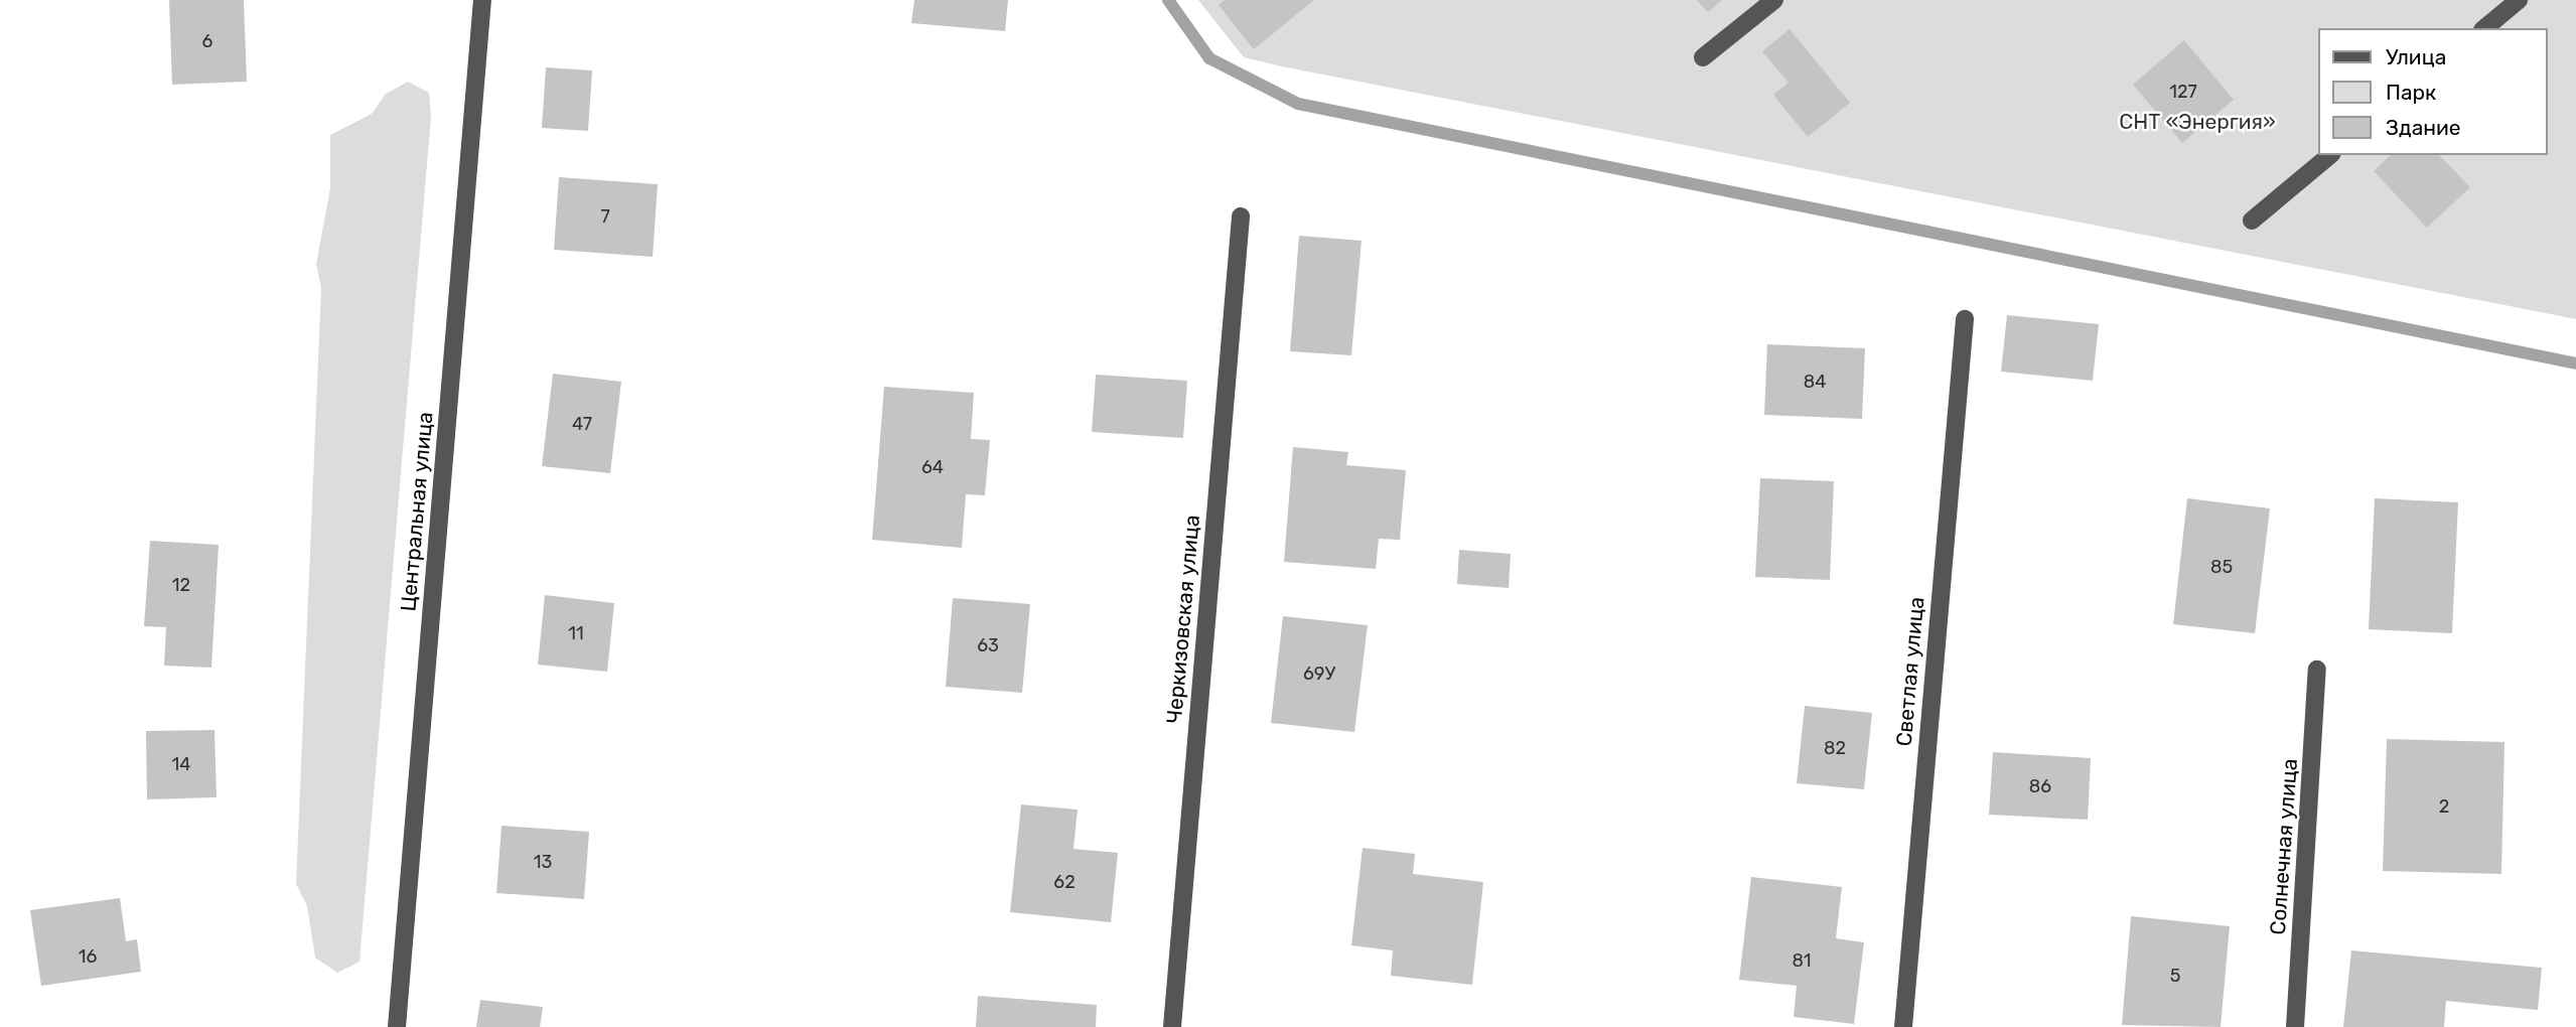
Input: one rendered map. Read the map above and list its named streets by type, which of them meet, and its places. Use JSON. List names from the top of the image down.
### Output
{
  "streets": {
    "street": [
      "Центральная улица",
      "Черкизовская улица",
      "Светлая улица",
      "Солнечная улица"
    ]
  },
  "parks": ["СНТ «Энергия»"],
  "house_numbers": [
    "6",
    "127",
    "7",
    "84",
    "47",
    "64",
    "85",
    "12",
    "11",
    "63",
    "69У",
    "82",
    "14",
    "86",
    "2",
    "13",
    "62",
    "16",
    "81",
    "5"
  ],
  "legend": ["Улица", "Парк", "Здание"]
}
